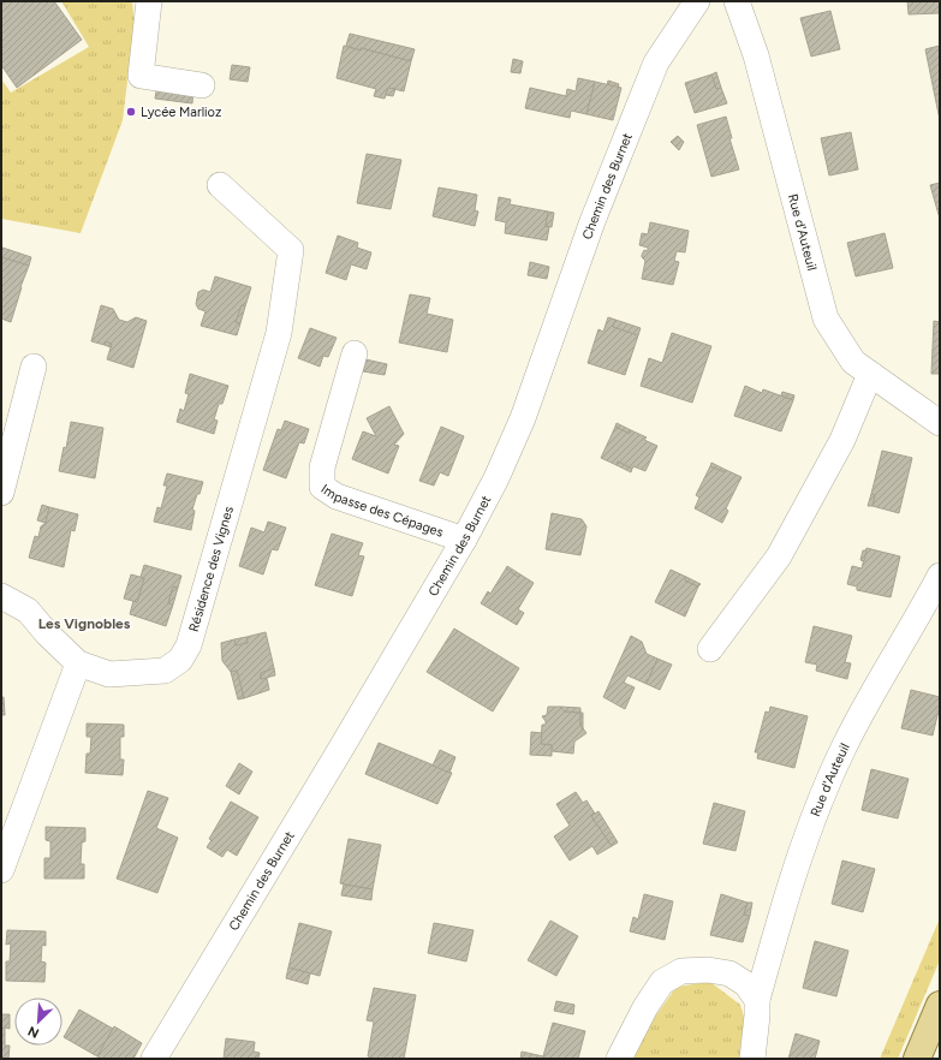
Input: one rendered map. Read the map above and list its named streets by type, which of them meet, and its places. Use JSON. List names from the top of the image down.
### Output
{
  "streets": {
    "street": [
      "Chemin des Burnet",
      "Rue d'Auteuil",
      "Impasse des Cépages",
      "Résidence des Vignes"
    ]
  },
  "crossings": [
    ["Chemin des Burnet", "Impasse des Cépages"]
  ],
  "districts": ["Les Vignobles"],
  "places": ["Lycée Marlioz"],
  "north": "bottom left"
}
